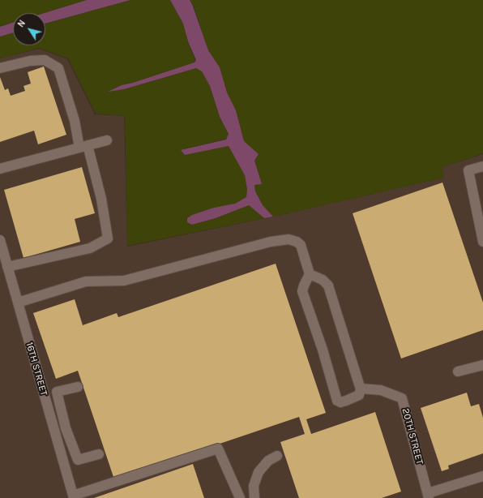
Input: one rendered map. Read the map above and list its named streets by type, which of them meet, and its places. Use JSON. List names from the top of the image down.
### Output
{
  "streets": {
    "street": ["16TH STREET", "20TH STREET"]
  },
  "north": "top left"
}
